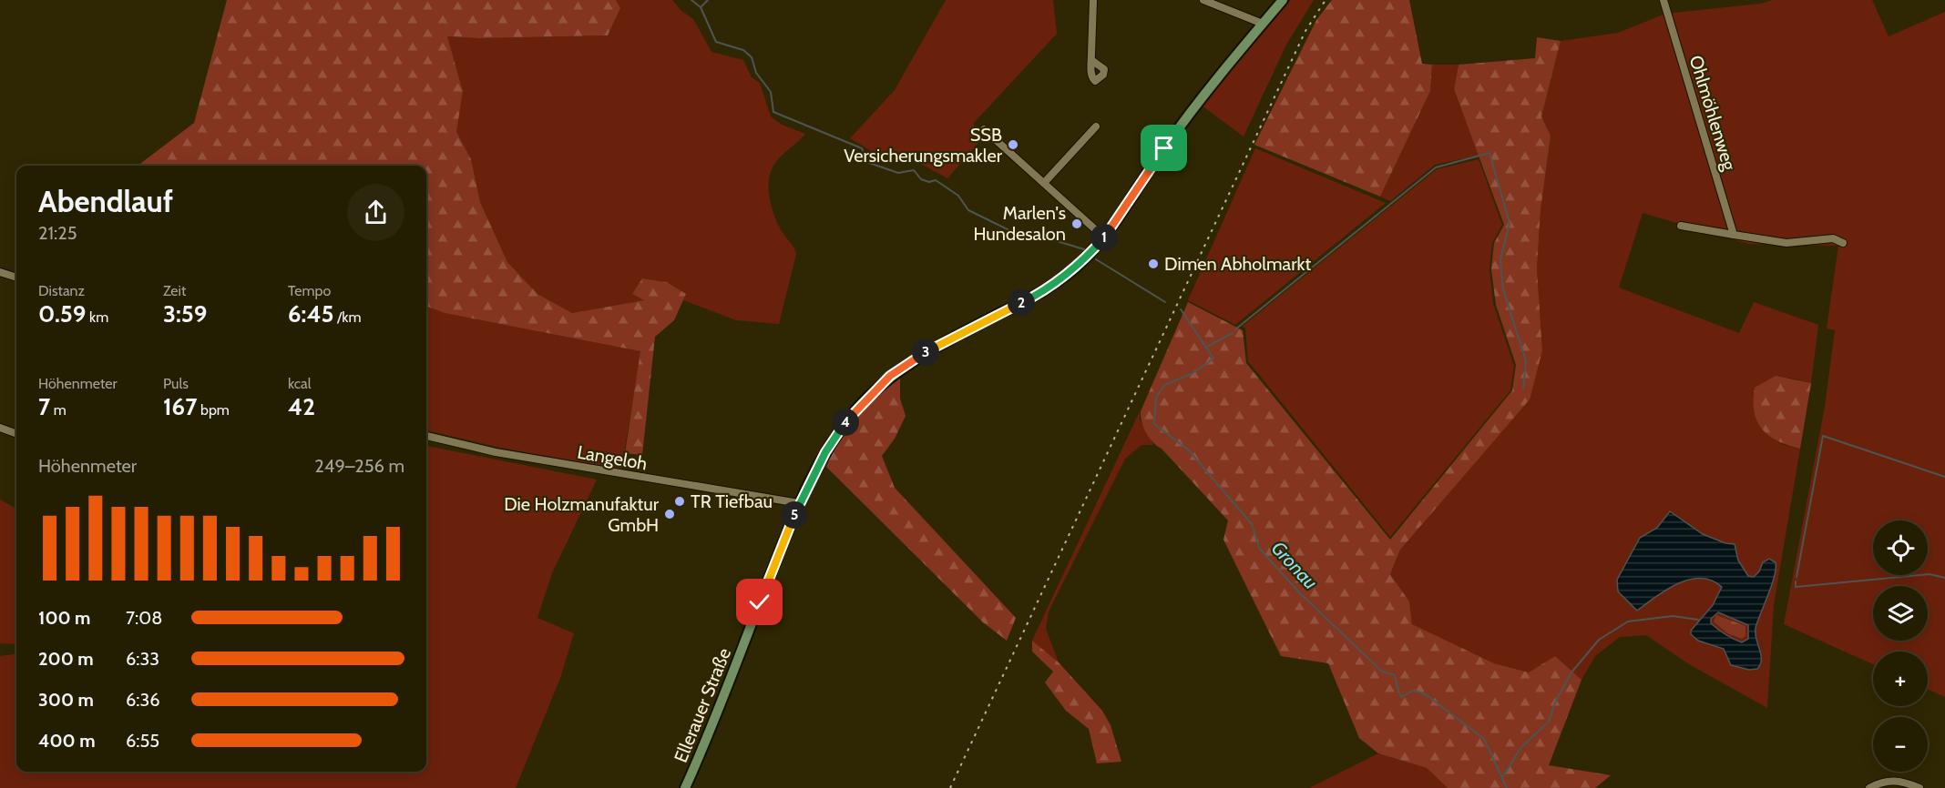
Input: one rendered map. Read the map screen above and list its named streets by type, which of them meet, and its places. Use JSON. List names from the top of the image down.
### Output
{
  "streets": {
    "main road": ["Ellerauer Straße"],
    "street": ["Ohlmöhlenweg", "Langeloh"]
  },
  "crossings": [
    ["Langeloh", "Ellerauer Straße"]
  ],
  "water": ["Gronau"],
  "places": [
    "SSB Versicherungsmakler",
    "Marlen's Hundesalon",
    "Dimen Abholmarkt",
    "TR Tiefbau",
    "Die Holzmanufaktur GmbH"
  ],
  "page": {
    "heading": ["Abendlauf", "21:25"],
    "pins": [
      "1",
      "2",
      "3",
      "4",
      "5"
    ],
    "stats": [
      ["Distanz", "0.59 km"],
      ["Zeit", "3:59"],
      ["Tempo", "6:45 /km"],
      ["Höhenmeter", "7 m"],
      ["Puls", "167 bpm"],
      ["kcal", "42"]
    ],
    "chart": ["Höhenmeter", "249–256 m"],
    "map_buttons": ["+", "−"],
    "list": [
      {
        "name": "100 m",
        "note": "7:08"
      },
      {
        "name": "200 m",
        "note": "6:33"
      },
      {
        "name": "300 m",
        "note": "6:36"
      },
      {
        "name": "400 m",
        "note": "6:55"
      }
    ]
  }
}
